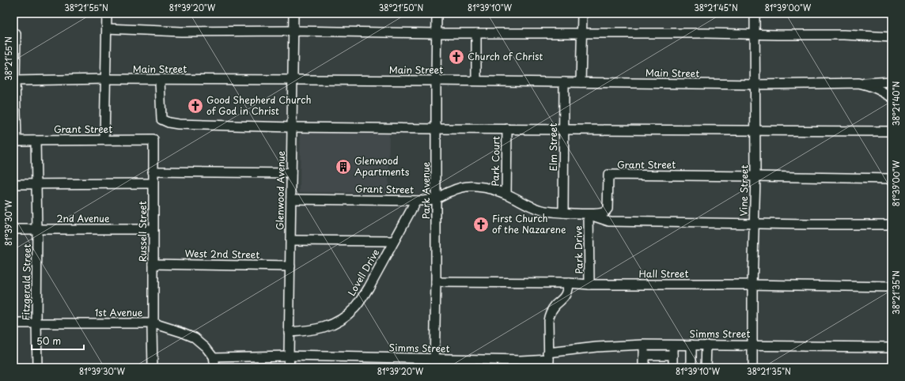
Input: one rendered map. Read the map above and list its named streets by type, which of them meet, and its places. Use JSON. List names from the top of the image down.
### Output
{
  "streets": {
    "street": [
      "Main Street",
      "Grant Street",
      "Elm Street",
      "Park Court",
      "Glenwood Avenue",
      "Park Avenue",
      "Vine Street",
      "2nd Avenue",
      "Russell Street",
      "Park Drive",
      "West 2nd Street",
      "Lovell Drive",
      "Hall Street",
      "Fitzgerald Street",
      "1st Avenue",
      "Simms Street"
    ]
  },
  "crossings": [
    ["Main Street", "Elm Street"],
    ["Main Street", "Glenwood Avenue"],
    ["Main Street", "Park Avenue"],
    ["Main Street", "Vine Street"],
    ["Grant Street", "Elm Street"],
    ["Grant Street", "Park Court"],
    ["Grant Street", "Glenwood Avenue"],
    ["Grant Street", "Park Avenue"],
    ["Grant Street", "Vine Street"],
    ["Grant Street", "Russell Street"],
    ["Grant Street", "Park Drive"],
    ["Grant Street", "Lovell Drive"],
    ["Grant Street", "Fitzgerald Street"],
    ["Glenwood Avenue", "West 2nd Street"],
    ["Glenwood Avenue", "Lovell Drive"],
    ["Glenwood Avenue", "Simms Street"],
    ["Park Avenue", "Hall Street"],
    ["Park Avenue", "Simms Street"],
    ["Vine Street", "Hall Street"],
    ["Vine Street", "Simms Street"],
    ["2nd Avenue", "Russell Street"],
    ["2nd Avenue", "Fitzgerald Street"],
    ["Russell Street", "West 2nd Street"],
    ["Russell Street", "1st Avenue"],
    ["Park Drive", "Hall Street"],
    ["Park Drive", "Simms Street"],
    ["Fitzgerald Street", "1st Avenue"]
  ],
  "places": {
    "church": ["Church of Christ", "Good Shepherd Church of God in Christ", "First Church of the Nazarene"],
    "building": ["Glenwood Apartments"]
  },
  "scale_bar": "50 m",
  "coordinates": [
    "38°21'55\"N",
    "81°39'20\"W",
    "38°21'50\"N",
    "81°39'10\"W",
    "38°21'45\"N",
    "81°39'00\"W",
    "38°21'40\"N",
    "81°39'30\"W",
    "38°21'35\"N"
  ]
}
